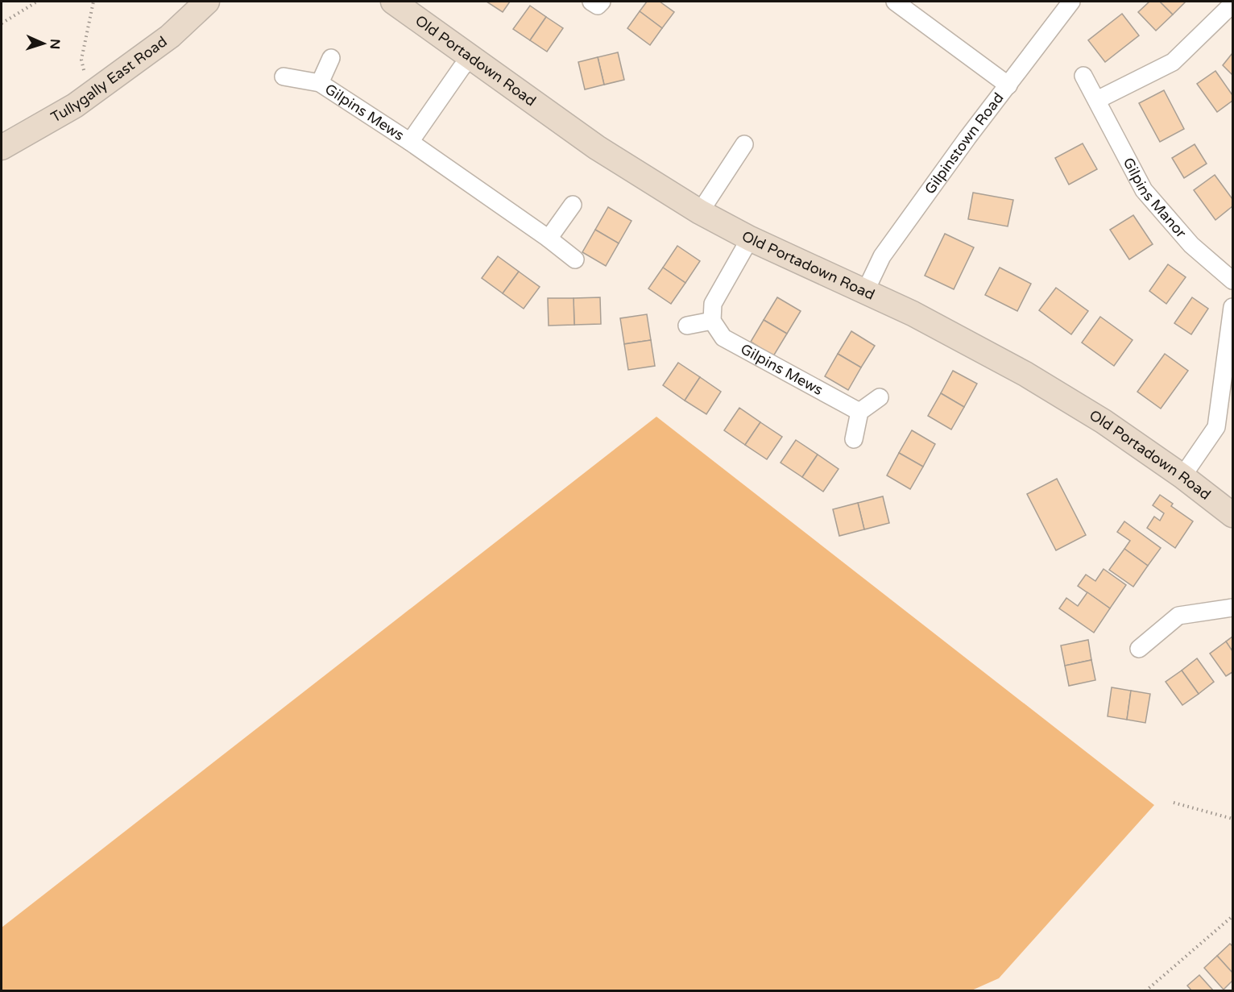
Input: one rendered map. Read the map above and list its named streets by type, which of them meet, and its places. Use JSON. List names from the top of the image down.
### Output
{
  "streets": {
    "main road": ["Old Portadown Road", "Tullygally East Road"],
    "street": ["Gilpins Mews", "Gilpinstown Road", "Gilpins Manor"]
  },
  "crossings": [
    ["Old Portadown Road", "Gilpins Mews"],
    ["Old Portadown Road", "Gilpinstown Road"]
  ],
  "north": "right"
}
